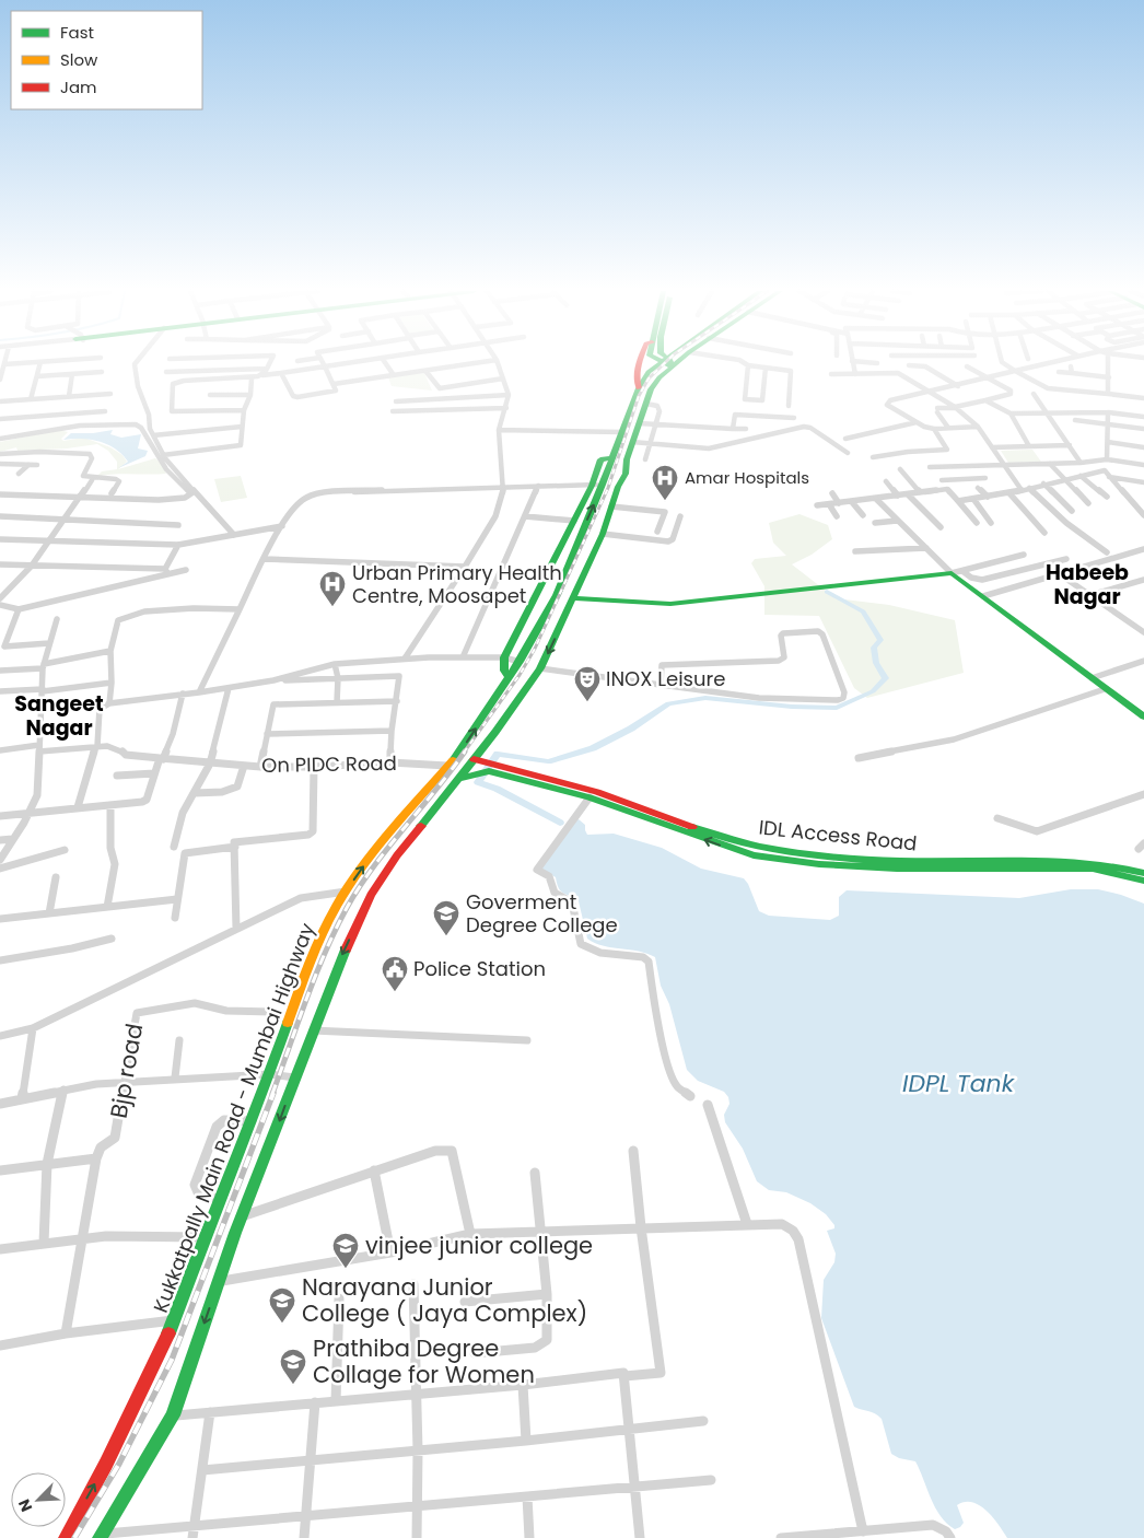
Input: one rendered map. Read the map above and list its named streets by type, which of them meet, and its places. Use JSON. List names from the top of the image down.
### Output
{
  "streets": {
    "main road": ["IDL Access Road", "Kukkatpally Main Road - Mumbai Highway"],
    "street": ["On PIDC Road", "Bjp road"]
  },
  "crossings": [
    ["On PIDC Road", "Kukkatpally Main Road - Mumbai Highway"],
    ["IDL Access Road", "Kukkatpally Main Road - Mumbai Highway"]
  ],
  "districts": ["Habeeb Nagar", "Sangeet Nagar"],
  "water": ["IDPL Tank"],
  "places": {
    "hospital": ["Amar Hospitals", "Urban Primary Health Centre, Moosapet"],
    "theatre": ["INOX Leisure"],
    "school or university": [
      "Goverment Degree College",
      "vinjee junior college",
      "Narayana Junior College ( Jaya Complex)",
      "Prathiba Degree Collage for Women"
    ],
    "public building": ["Police Station"]
  },
  "legend": ["Fast", "Slow", "Jam"],
  "north": "bottom left"
}
